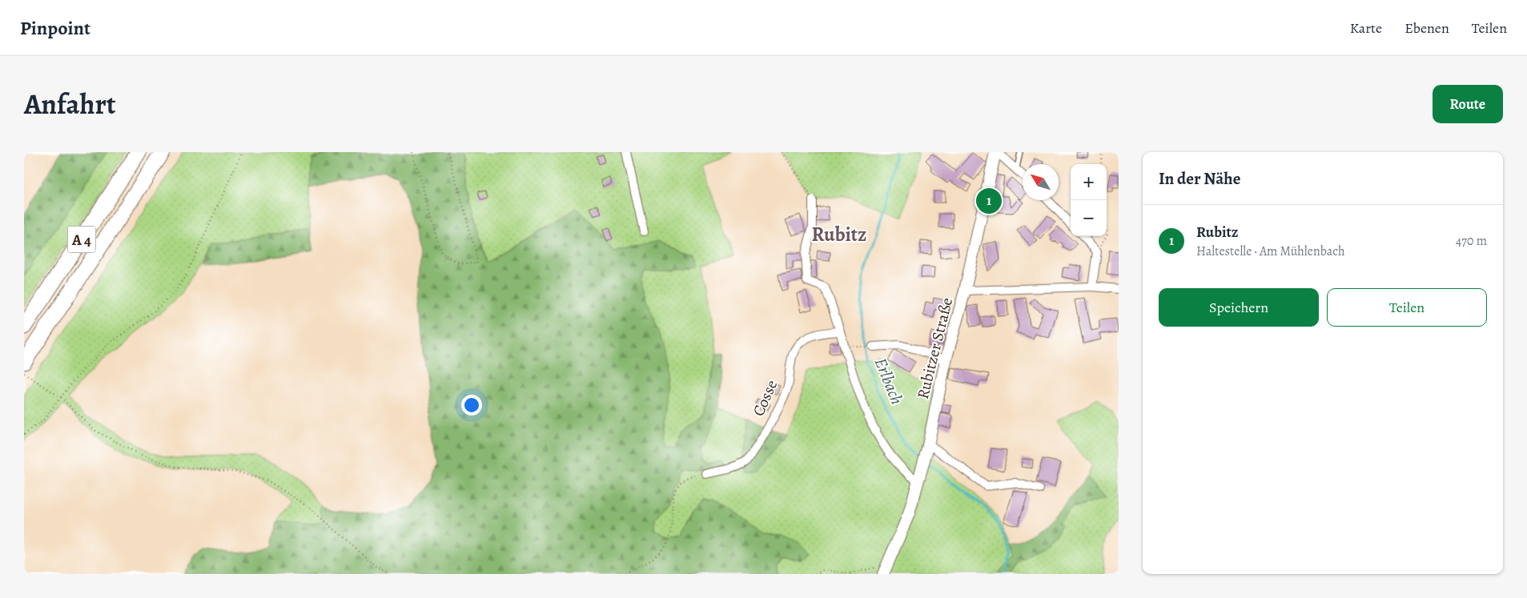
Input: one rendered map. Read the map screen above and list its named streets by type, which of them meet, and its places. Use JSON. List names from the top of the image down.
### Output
{
  "streets": {
    "highway": ["A 4"],
    "main road": ["Rubitzer Straße"],
    "street": ["Cosse"]
  },
  "districts": ["Rubitz"],
  "water": ["Erlbach"],
  "north": "top left",
  "page": {
    "header": "Pinpoint",
    "nav": ["Karte", "Ebenen", "Teilen"],
    "title": "Anfahrt",
    "buttons": [
      "Route",
      ["Speichern", "Teilen"]
    ],
    "heading": "In der Nähe",
    "map_buttons": ["+", "−"],
    "pins": "1",
    "list": [
      {
        "mark": "1",
        "name": "Rubitz",
        "note": "Haltestelle · Am Mühlenbach",
        "value": "470 m"
      }
    ]
  }
}
